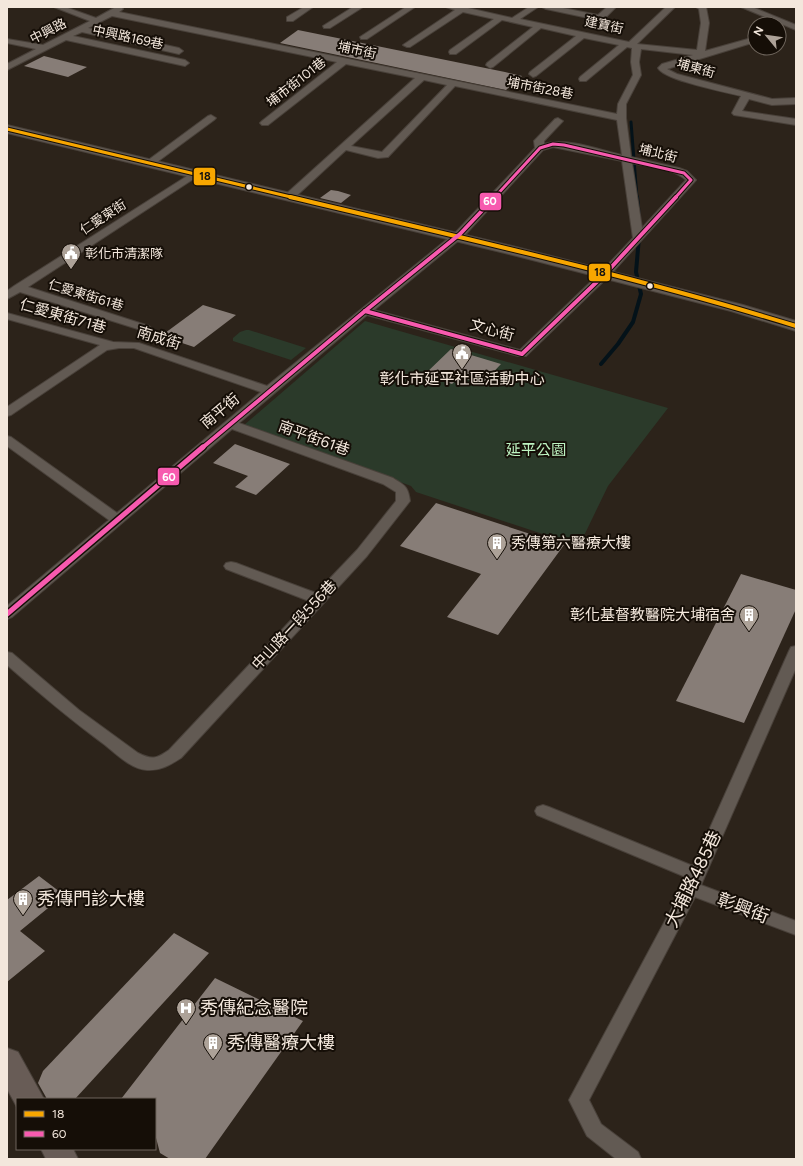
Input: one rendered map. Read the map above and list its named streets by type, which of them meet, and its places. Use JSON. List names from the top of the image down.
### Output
{
  "streets": {
    "street": [
      "建寶街",
      "中興路",
      "中興路169巷",
      "埔市街",
      "埔東街",
      "埔市街101巷",
      "埔市街28巷",
      "埔北街",
      "仁愛東街",
      "仁愛東街61巷",
      "仁愛東街71巷",
      "文心街",
      "南成街",
      "南平街",
      "南平街61巷",
      "中山路一段556巷",
      "大埔路485巷",
      "彰興街"
    ]
  },
  "crossings": [
    ["中興路", "中興路169巷"],
    ["中興路", "埔市街"],
    ["埔市街", "埔市街101巷"],
    ["埔市街", "埔市街28巷"],
    ["仁愛東街", "仁愛東街61巷"],
    ["仁愛東街71巷", "南成街"],
    ["文心街", "南平街"],
    ["南成街", "南平街"],
    ["南平街", "南平街61巷"],
    ["南平街61巷", "中山路一段556巷"],
    ["大埔路485巷", "彰興街"]
  ],
  "parks": ["延平公園"],
  "places": {
    "public building": ["彰化市清潔隊", "彰化市延平社區活動中心"],
    "building": [
      "秀傳第六醫療大樓",
      "彰化基督教醫院大埔宿舍",
      "秀傳門診大樓",
      "秀傳醫療大樓"
    ],
    "hospital": ["秀傳紀念醫院"]
  },
  "lines": ["transit line 18", "transit line 60"],
  "legend": ["18", "60"],
  "north": "top left"
}
